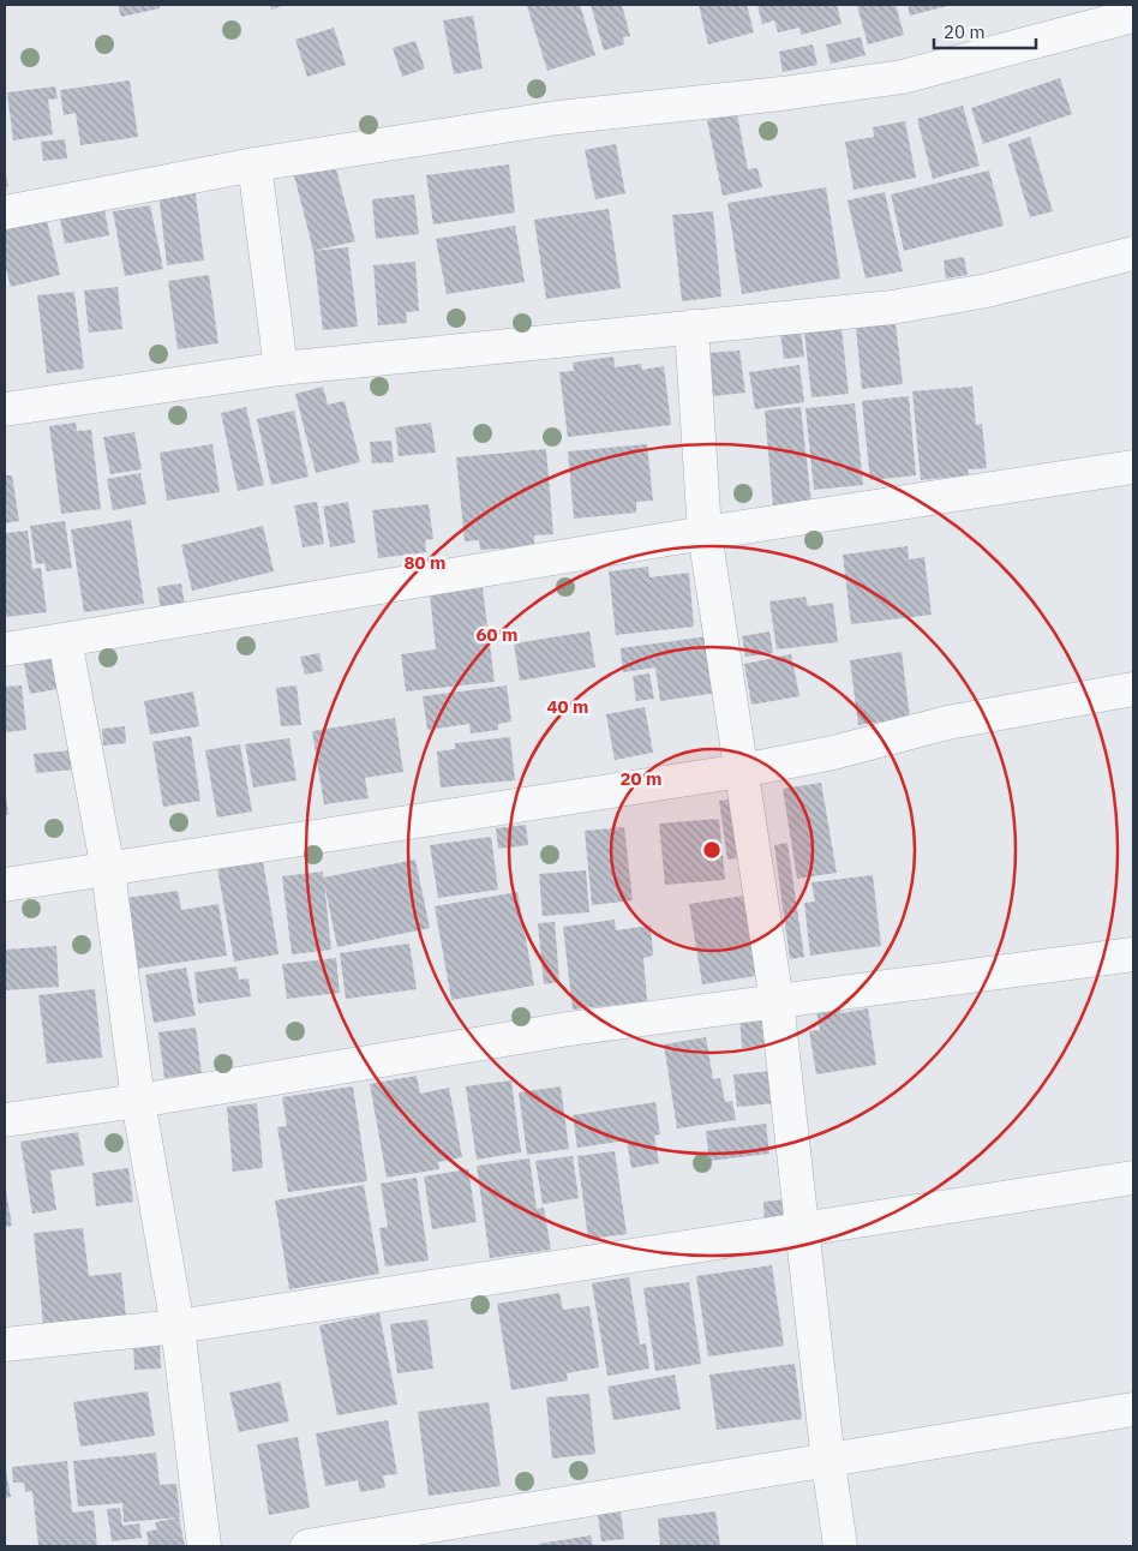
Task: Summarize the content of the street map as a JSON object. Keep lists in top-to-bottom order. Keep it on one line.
{"scale_bar":"20 m","rings":["80 m","60 m","40 m","20 m"]}
